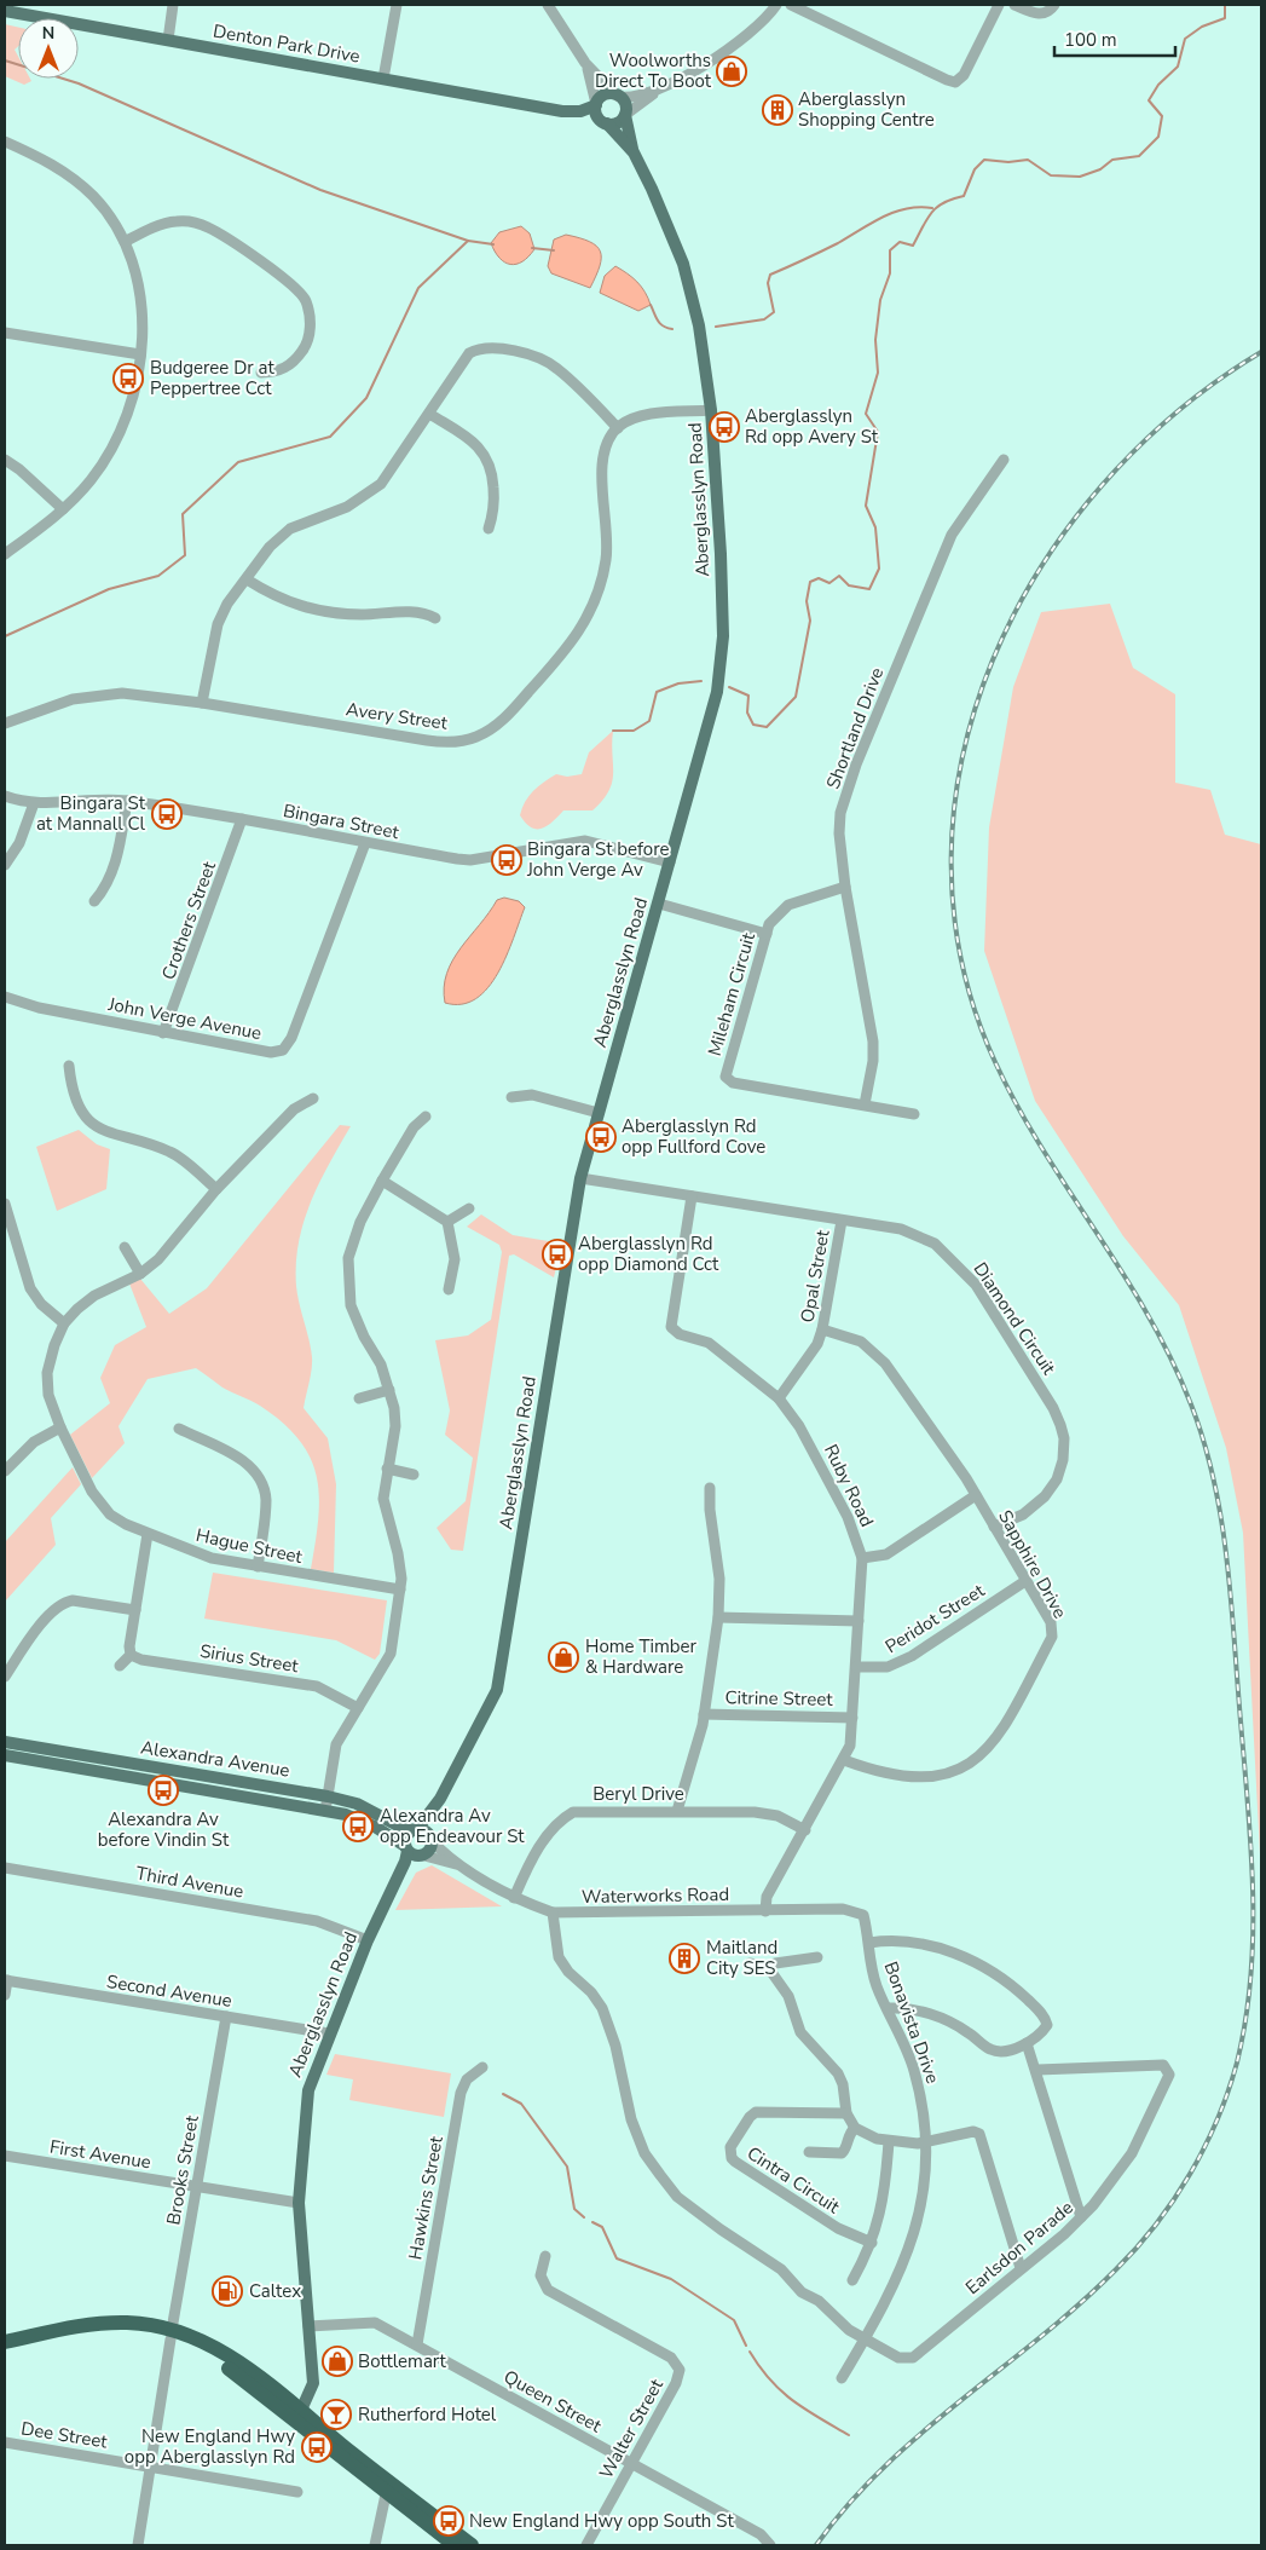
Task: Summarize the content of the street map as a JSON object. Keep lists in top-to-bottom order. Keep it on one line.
{"streets":{"main road":["Denton Park Drive","Aberglasslyn Road","Alexandra Avenue"],"street":["Avery Street","Shortland Drive","Bingara Street","Crothers Street","Mileham Circuit","John Verge Avenue","Opal Street","Diamond Circuit","Ruby Road","Hague Street","Sapphire Drive","Peridot Street","Sirius Street","Citrine Street","Beryl Drive","Third Avenue","Waterworks Road","Second Avenue","Bonavista Drive","First Avenue","Brooks Street","Cintra Circuit","Hawkins Street","Earlsdon Parade","Queen Street","Walter Street","Dee Street"]},"crossings":[["Denton Park Drive","Aberglasslyn Road"],["Aberglasslyn Road","Bingara Street"],["Aberglasslyn Road","Diamond Circuit"],["Aberglasslyn Road","Alexandra Avenue"],["Aberglasslyn Road","Third Avenue"],["Aberglasslyn Road","Waterworks Road"],["Aberglasslyn Road","Second Avenue"],["Aberglasslyn Road","First Avenue"],["Aberglasslyn Road","Queen Street"],["Shortland Drive","Mileham Circuit"],["Bingara Street","Crothers Street"],["Bingara Street","John Verge Avenue"],["Crothers Street","John Verge Avenue"],["Opal Street","Diamond Circuit"],["Opal Street","Ruby Road"],["Opal Street","Sapphire Drive"],["Diamond Circuit","Ruby Road"],["Diamond Circuit","Sapphire Drive"],["Ruby Road","Sapphire Drive"],["Ruby Road","Peridot Street"],["Ruby Road","Citrine Street"],["Ruby Road","Beryl Drive"],["Ruby Road","Waterworks Road"],["Sapphire Drive","Peridot Street"],["Alexandra Avenue","Waterworks Road"],["Beryl Drive","Waterworks Road"],["Waterworks Road","Bonavista Drive"],["Waterworks Road","Earlsdon Parade"],["Second Avenue","Brooks Street"],["Bonavista Drive","Earlsdon Parade"],["First Avenue","Brooks Street"],["Brooks Street","Dee Street"],["Hawkins Street","Queen Street"],["Queen Street","Walter Street"]],"places":{"shop":["Woolworths Direct To Boot","Home Timber & Hardware","Bottlemart"],"building":["Aberglasslyn Shopping Centre","Maitland City SES"],"bus stop":["Budgeree Dr at Peppertree Cct","Aberglasslyn Rd opp Avery St","Bingara St at Mannall Cl","Bingara St before John Verge Av","Aberglasslyn Rd opp Fullford Cove","Aberglasslyn Rd opp Diamond Cct","Alexandra Av before Vindin St","Alexandra Av opp Endeavour St","New England Hwy opp Aberglasslyn Rd","New England Hwy opp South St"],"fuel station":["Caltex"],"bar":["Rutherford Hotel"]},"scale_bar":"100 m","north":"top"}
